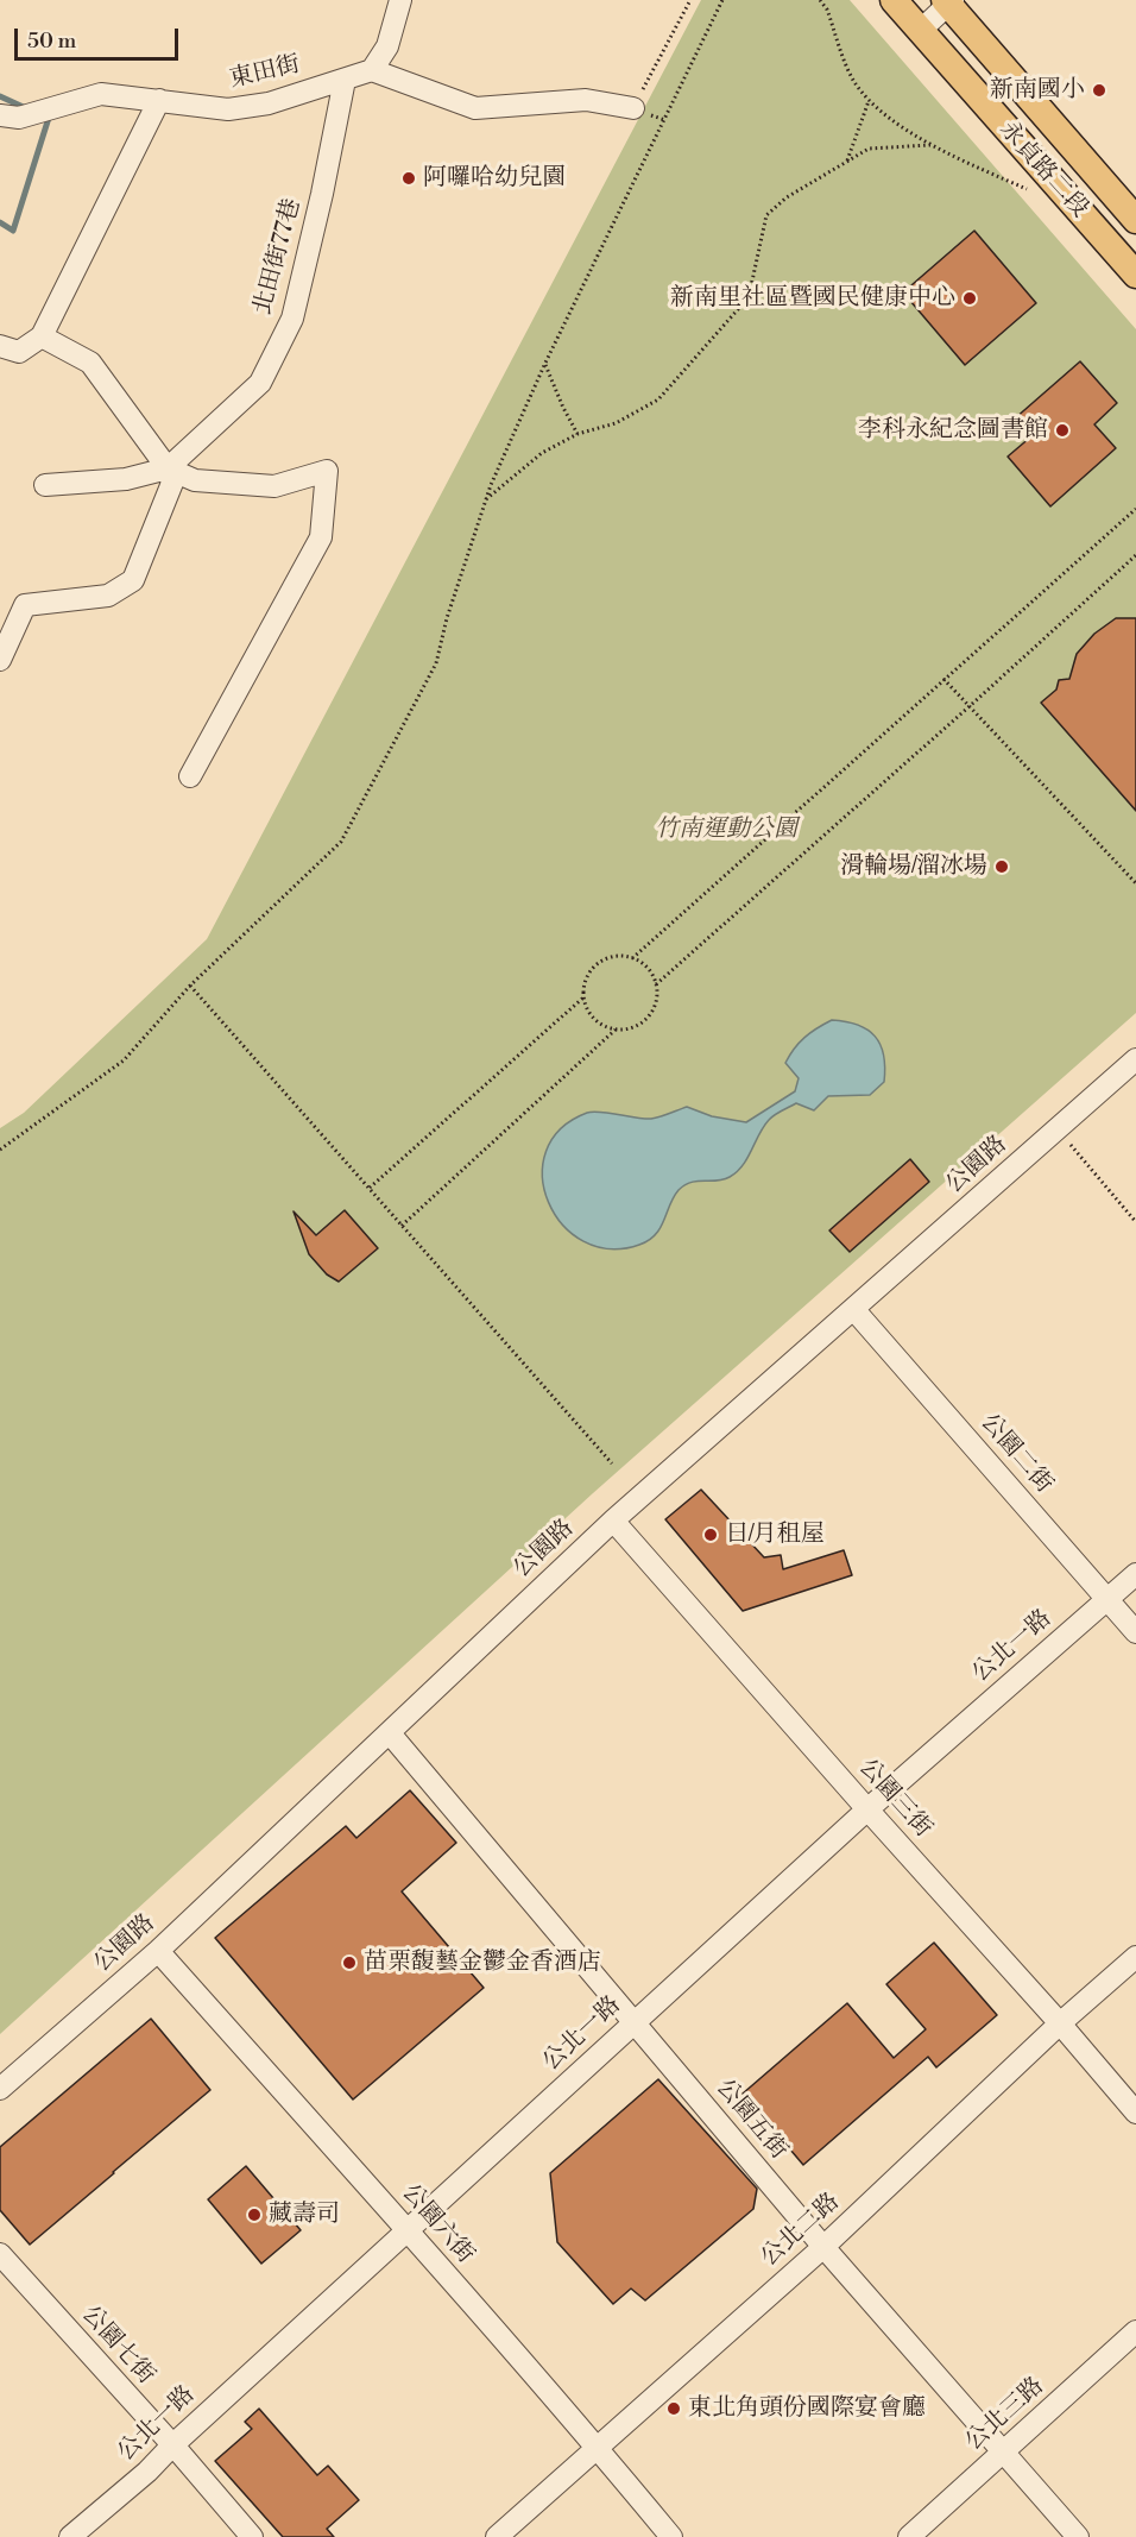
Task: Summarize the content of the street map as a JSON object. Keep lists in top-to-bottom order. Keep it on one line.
{"streets":{"main road":["永貞路二段"],"street":["東田街","北田街77巷","公園路","公園二街","公北一路","公園三街","公園五街","公園六街","公北二路","公園七街","公北三路"]},"crossings":[["東田街","北田街77巷"],["公園路","公園二街"],["公園路","公園三街"],["公園路","公園五街"],["公園路","公園六街"],["公園二街","公北一路"],["公北一路","公園三街"],["公北一路","公園五街"],["公北一路","公園六街"],["公北一路","公園七街"],["公園三街","公北二路"],["公園五街","公北二路"],["公園五街","公北三路"],["公園六街","公北二路"]],"parks":["竹南運動公園"],"places":["新南國小","阿囉哈幼兒園","新南里社區暨國民健康中心","李科永紀念圖書館","滑輪場/溜冰場","日/月租屋","苗栗馥藝金鬱金香酒店","藏壽司","東北角頭份國際宴會廳"],"scale_bar":"50 m"}
